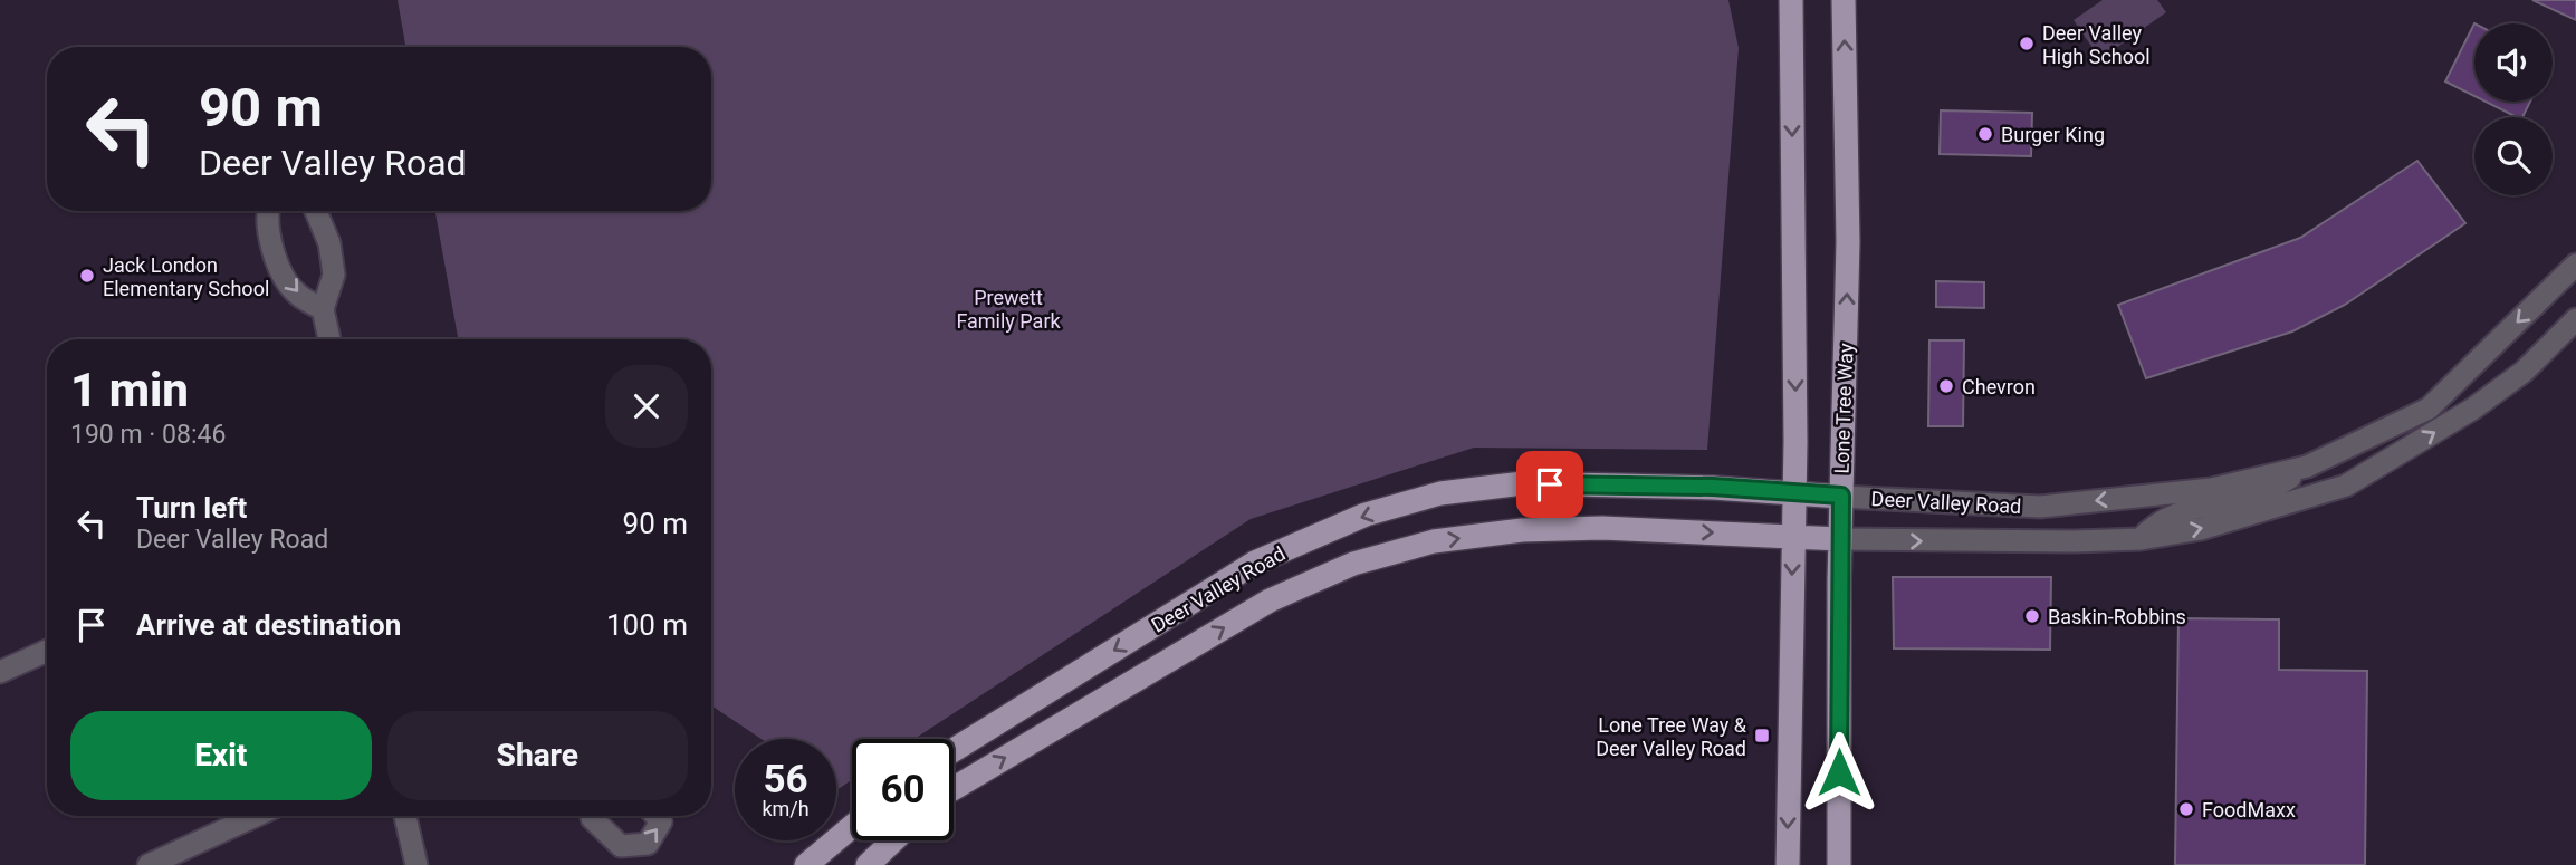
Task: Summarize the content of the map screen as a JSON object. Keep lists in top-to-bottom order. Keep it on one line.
{"streets":{"main road":["Lone Tree Way","Deer Valley Road"]},"crossings":[["Lone Tree Way","Deer Valley Road"]],"parks":["Prewett Family Park"],"places":{"other":["Deer Valley High School","Burger King","Jack London Elementary School","Chevron","Baskin-Robbins","FoodMaxx"],"transit":["Lone Tree Way & Deer Valley Road"]},"page":{"turn":["90 m","Deer Valley Road"],"heading":["1 min","190 m · 08:46"],"list":[{"name":"Turn left","note":"Deer Valley Road","value":"90 m"},{"name":"Arrive at destination","value":"100 m"}],"buttons":["Exit","Share"],"speed":"56 km/h","limit":"60"}}
